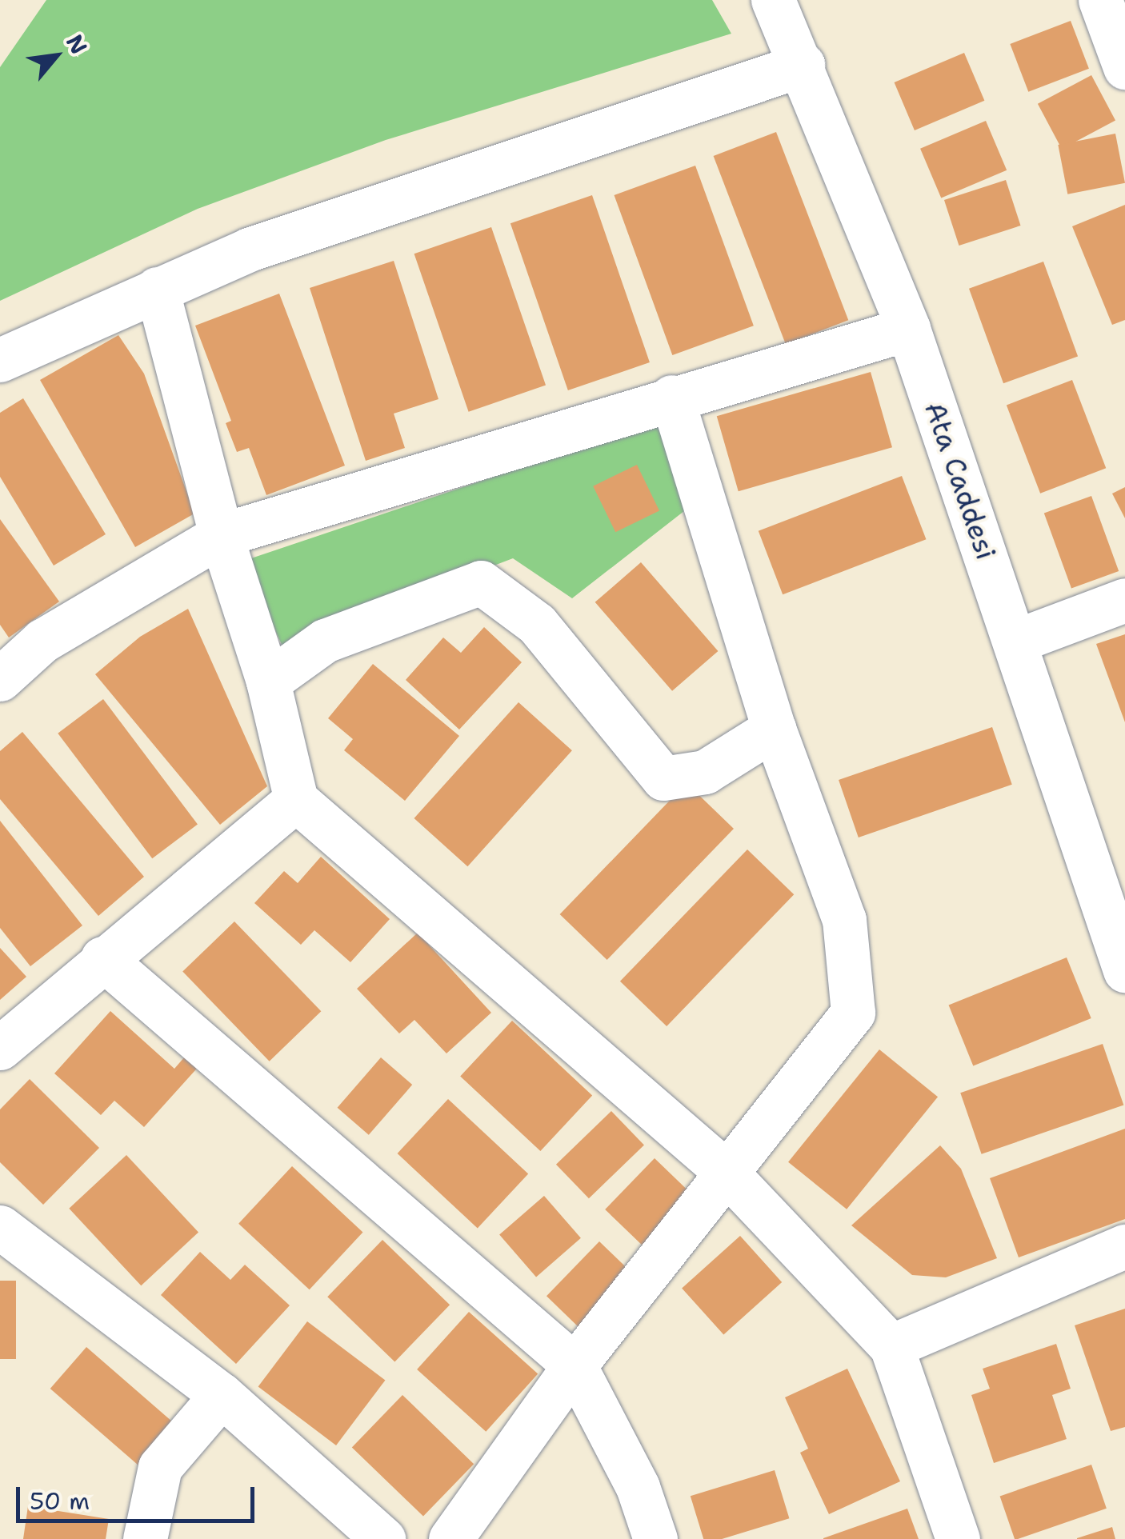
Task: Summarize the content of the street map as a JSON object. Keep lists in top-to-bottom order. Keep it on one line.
{"streets":{"street":["Ata Caddesi"]},"scale_bar":"50 m","north":"top right"}
